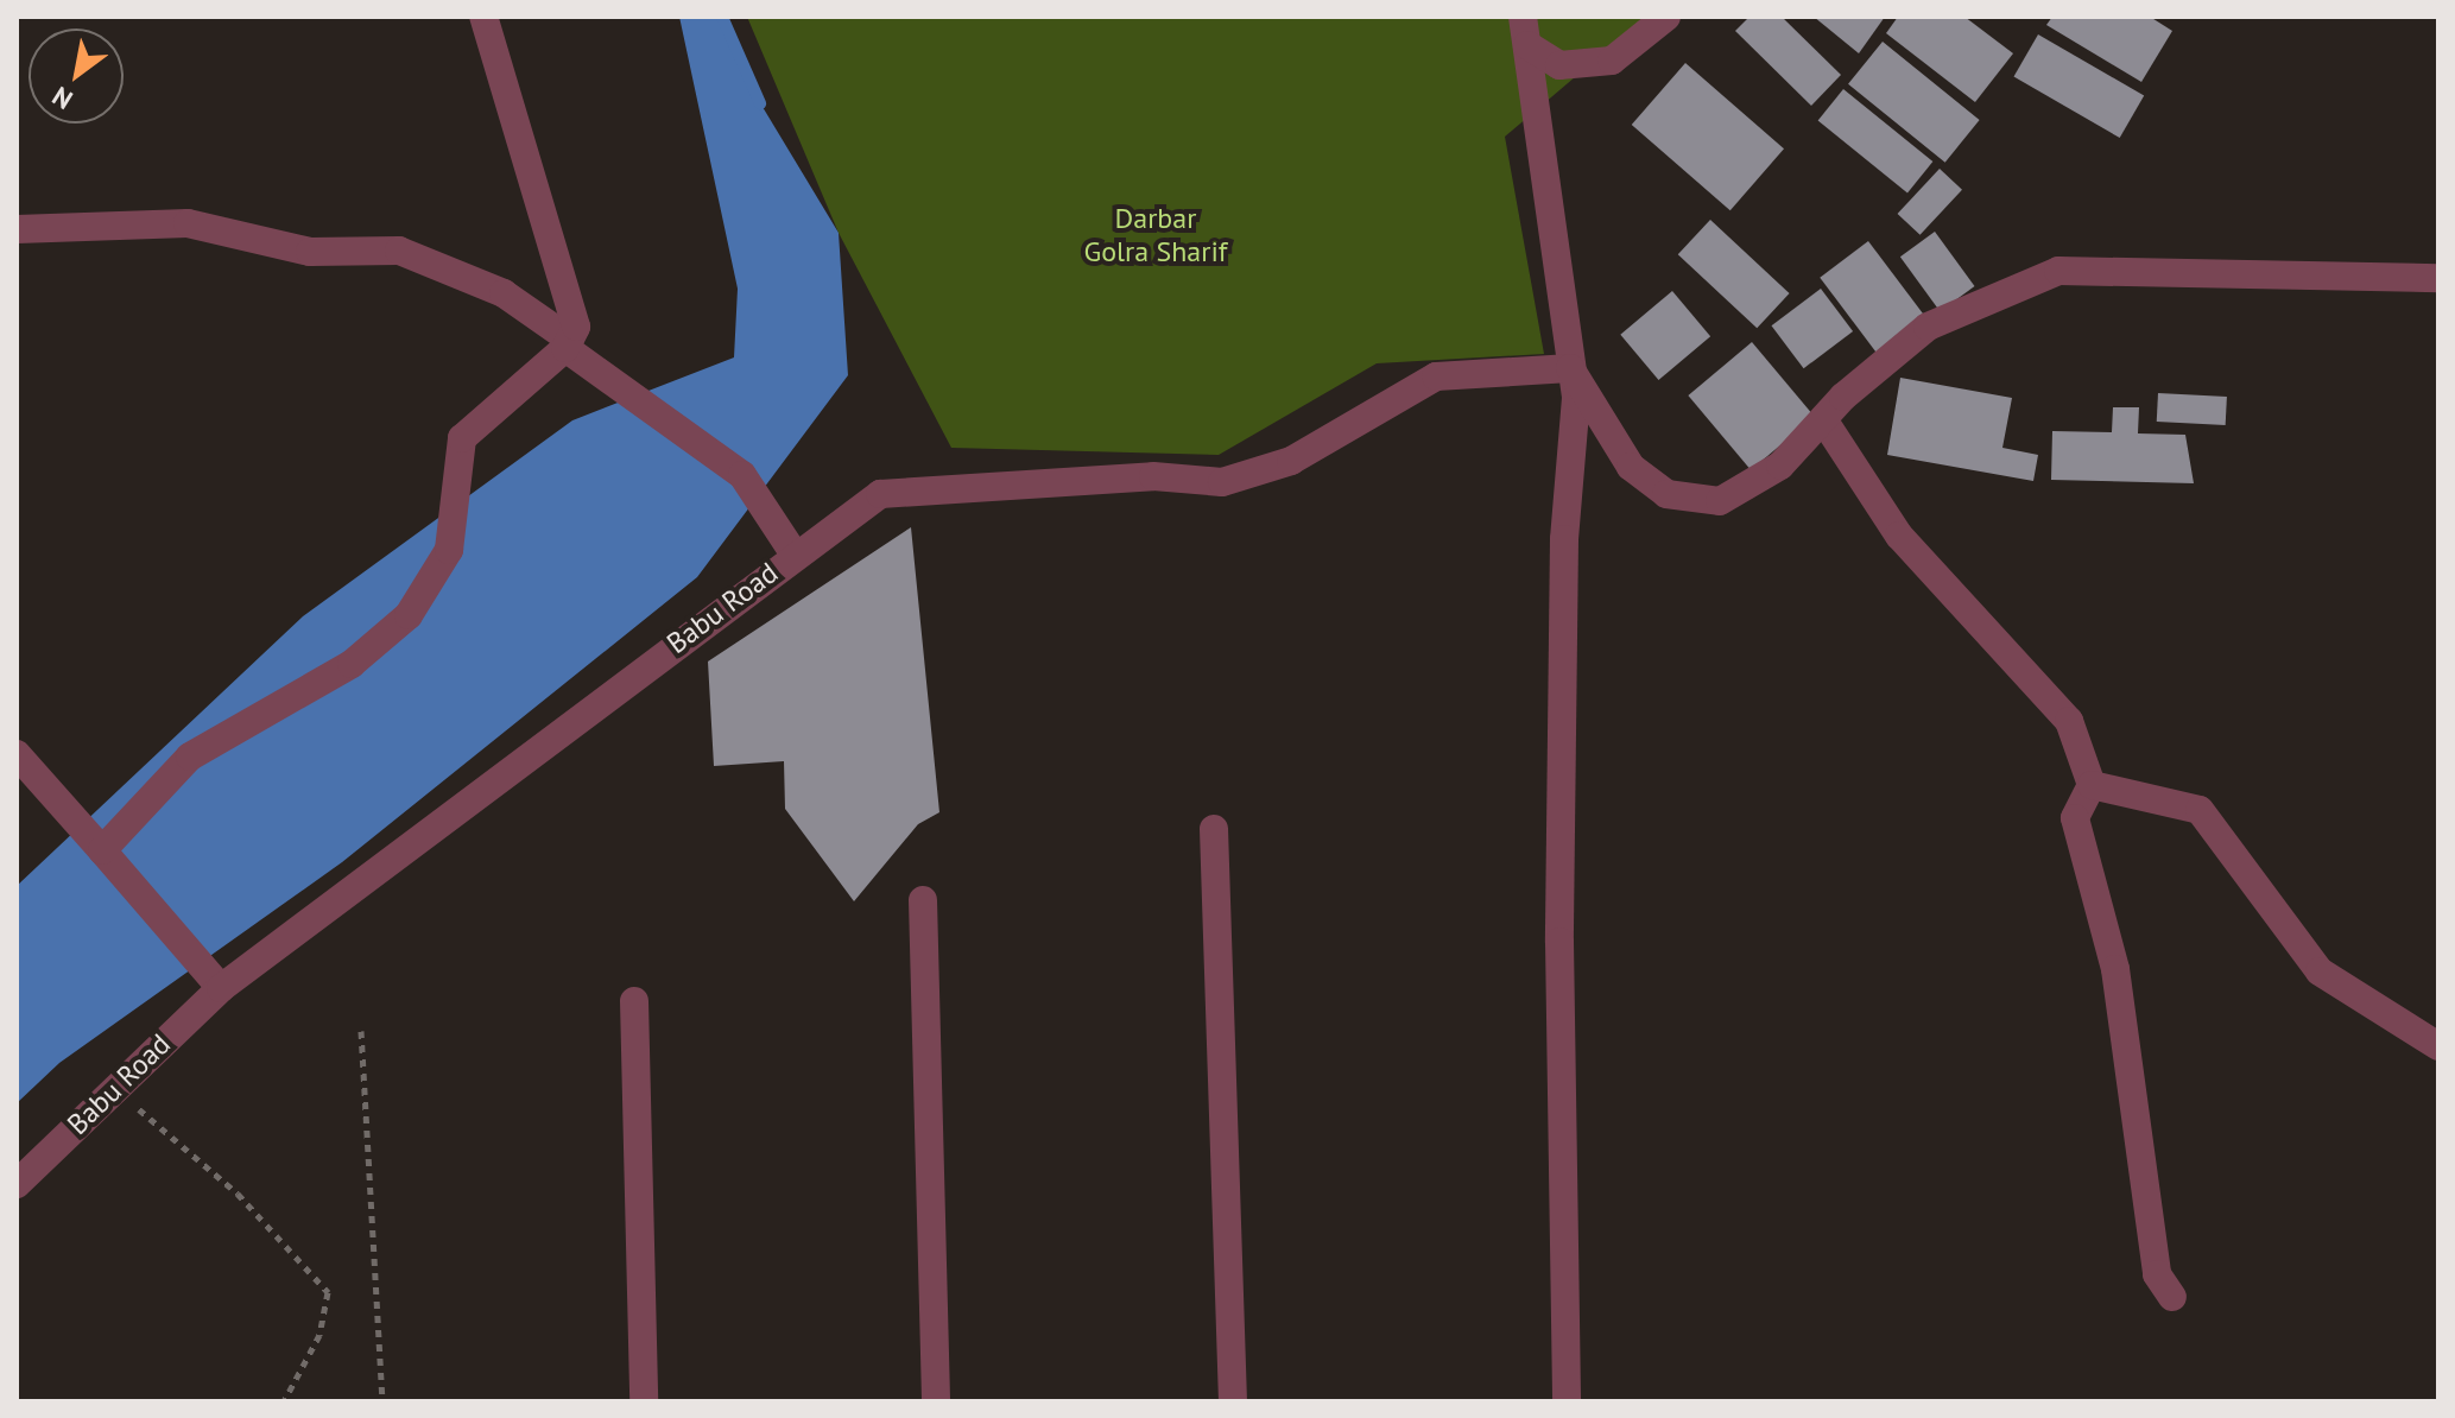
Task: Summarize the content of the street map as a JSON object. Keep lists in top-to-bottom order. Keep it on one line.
{"streets":{"street":["Babu Road"]},"parks":["Darbar Golra Sharif"],"north":"bottom left"}
